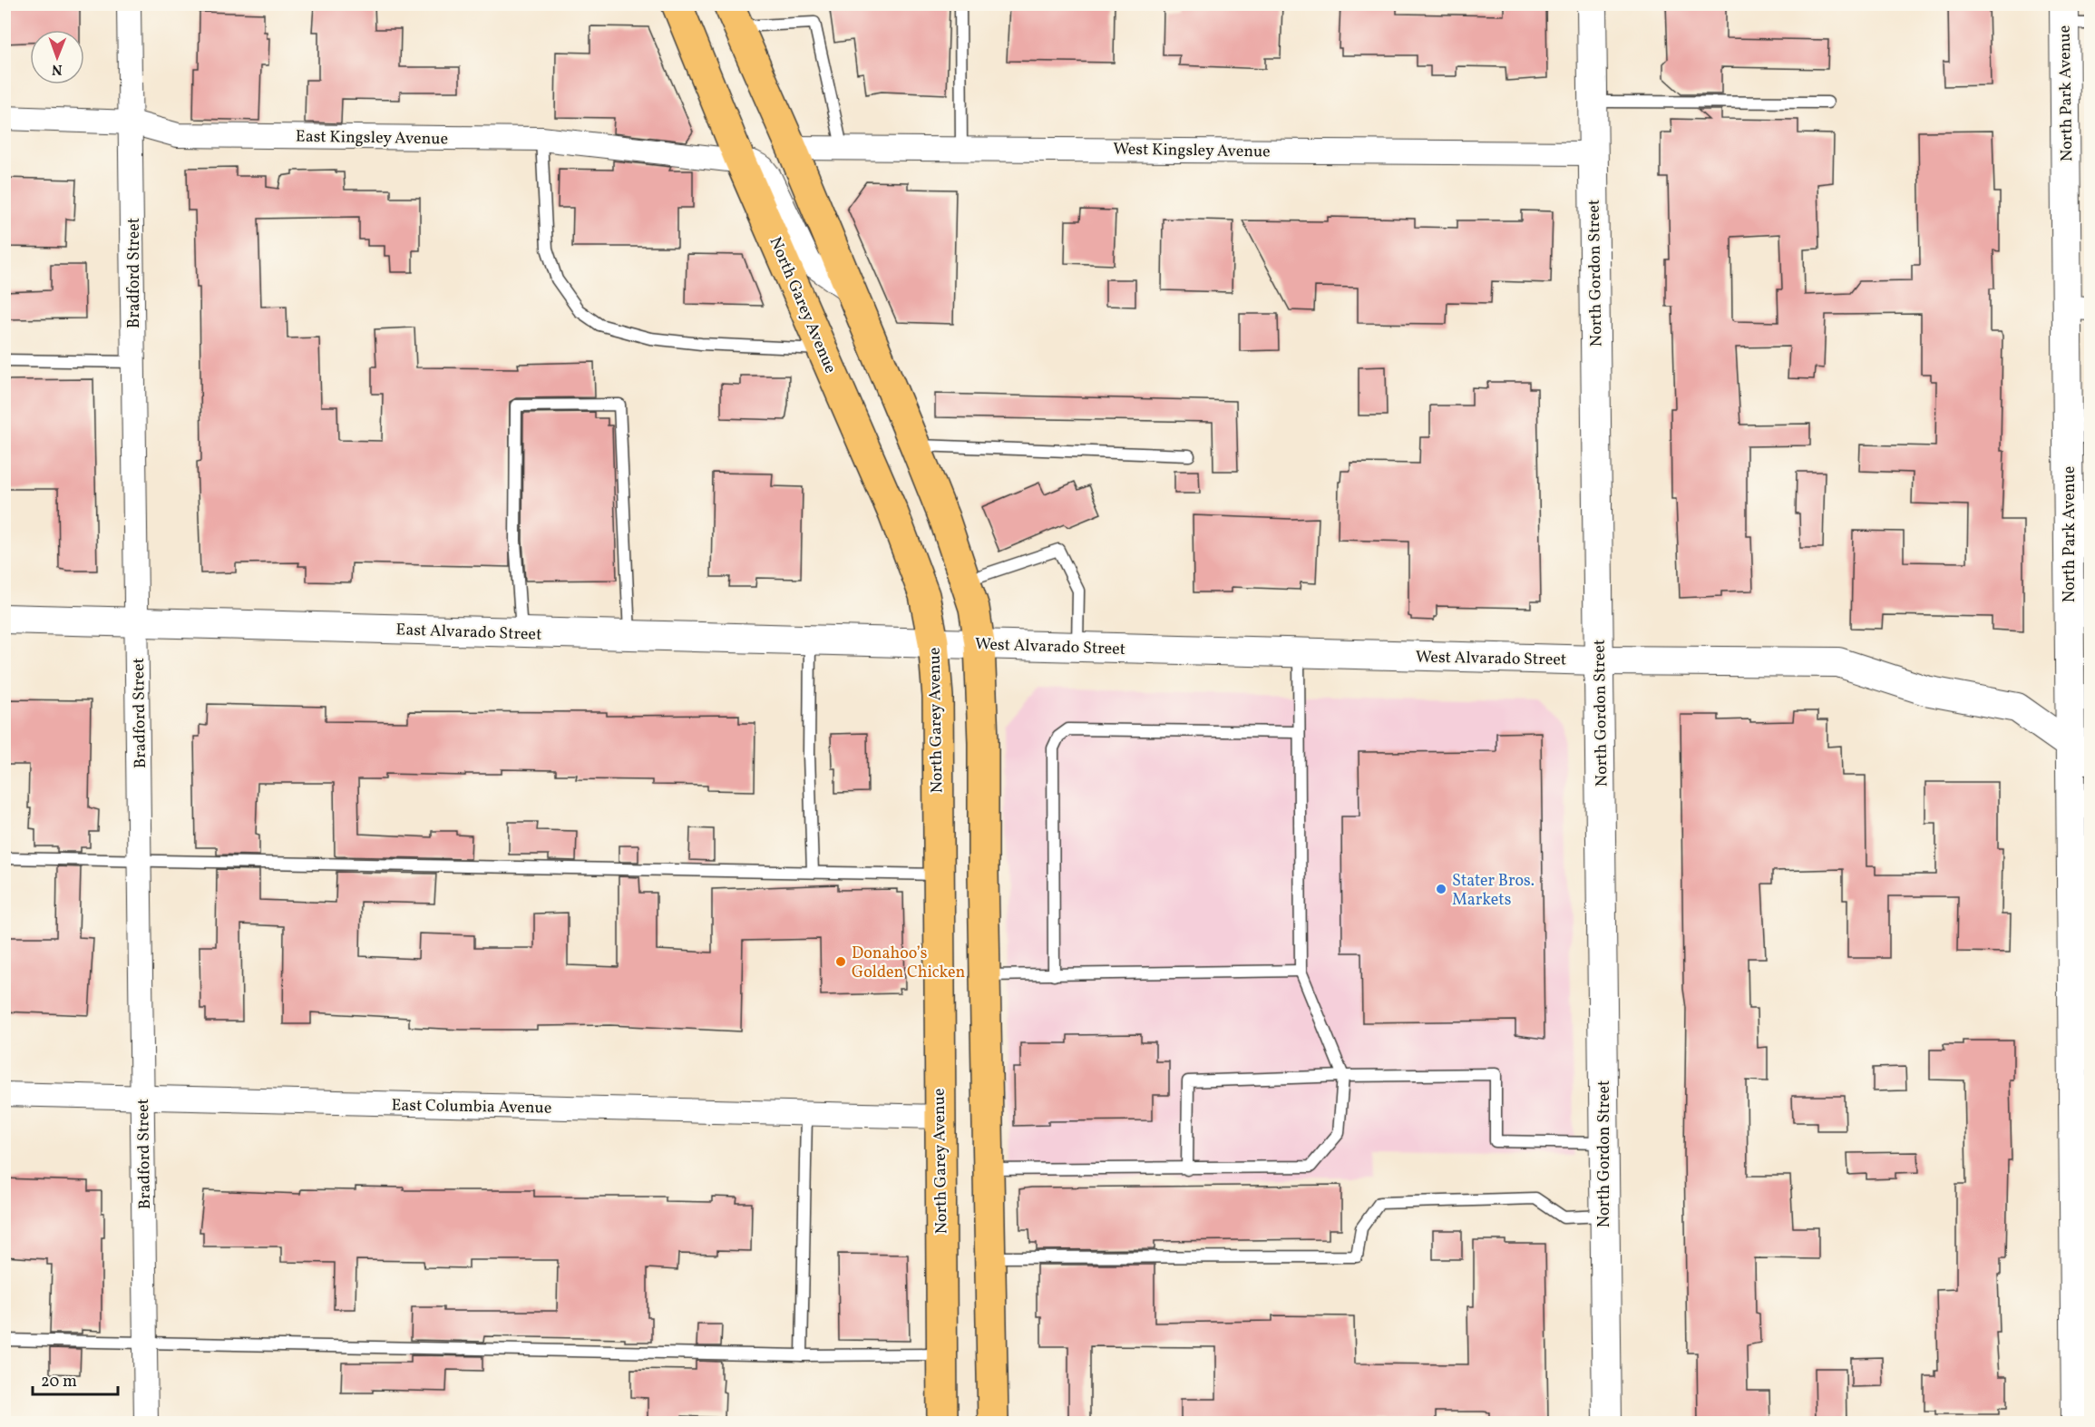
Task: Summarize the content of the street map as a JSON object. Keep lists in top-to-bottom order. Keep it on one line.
{"streets":{"main road":["North Garey Avenue"],"street":["North Park Avenue","East Kingsley Avenue","West Kingsley Avenue","Bradford Street","North Gordon Street","East Alvarado Street","West Alvarado Street","East Columbia Avenue"]},"crossings":[["North Park Avenue","West Alvarado Street"],["East Kingsley Avenue","Bradford Street"],["East Kingsley Avenue","North Garey Avenue"],["West Kingsley Avenue","North Gordon Street"],["Bradford Street","East Alvarado Street"],["Bradford Street","East Columbia Avenue"],["North Gordon Street","West Alvarado Street"],["North Garey Avenue","East Alvarado Street"],["North Garey Avenue","West Alvarado Street"],["North Garey Avenue","East Columbia Avenue"],["East Alvarado Street","West Alvarado Street"]],"places":["Stater Bros. Markets","Donahoo’s Golden Chicken"],"scale_bar":"20 m","north":"bottom"}
